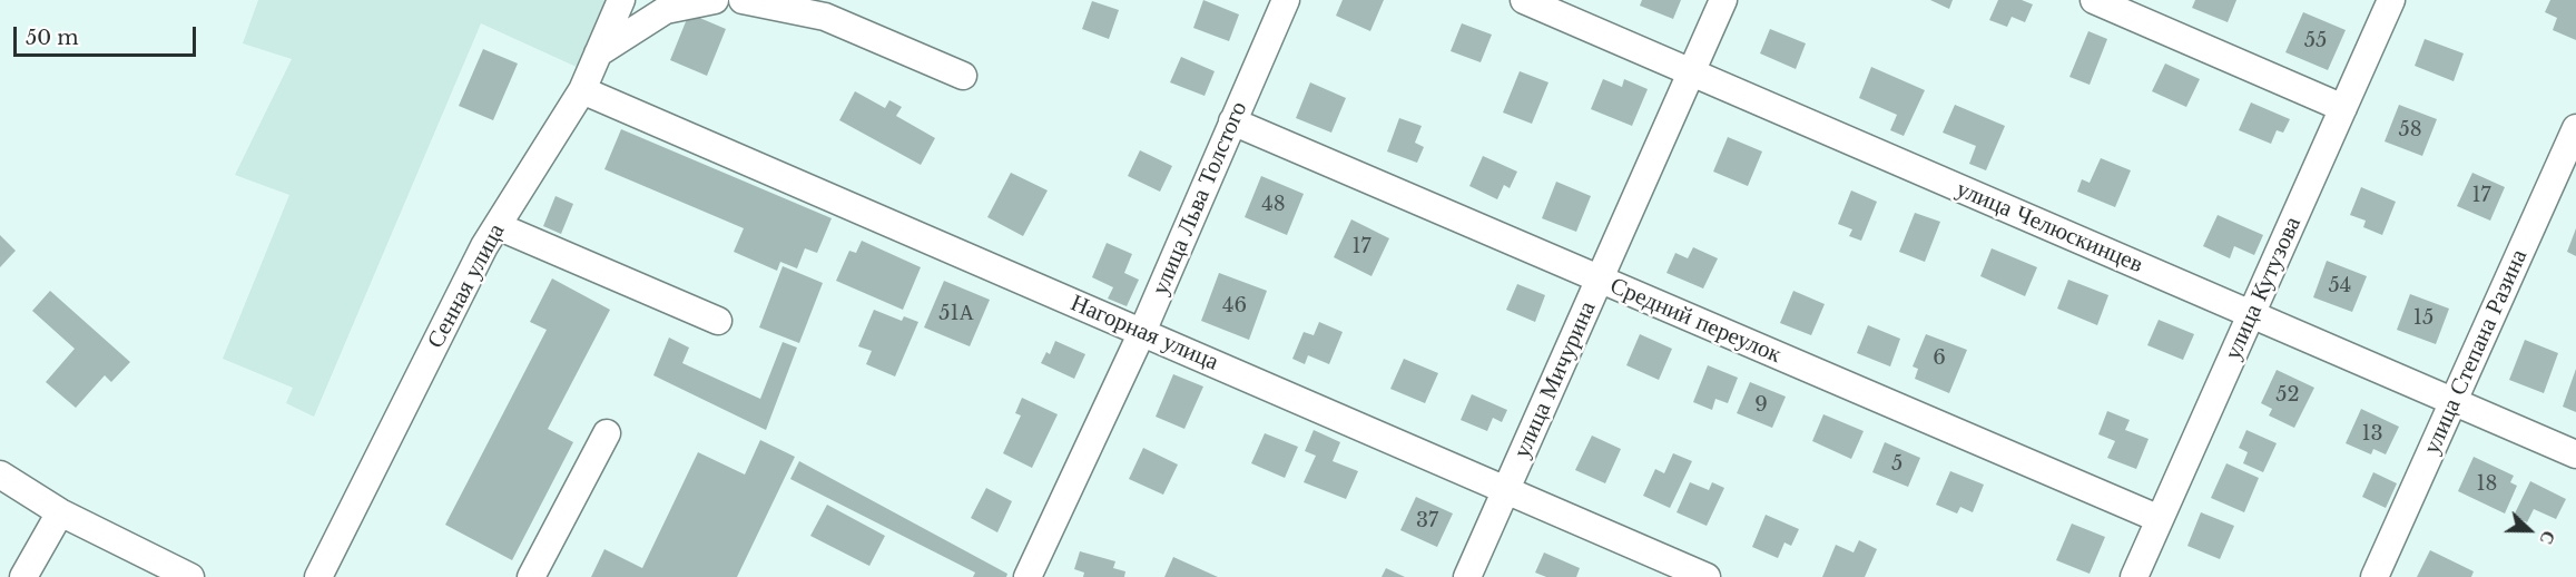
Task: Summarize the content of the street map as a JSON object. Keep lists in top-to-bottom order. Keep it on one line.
{"streets":{"street":["улица Льва Толстого","улица Челюскинцев","Сенная улица","улица Кутузова","Средний переулок","Нагорная улица","улица Степана Разина","улица Мичурина"]},"crossings":[["улица Льва Толстого","Средний переулок"],["улица Льва Толстого","Нагорная улица"],["улица Челюскинцев","улица Кутузова"],["улица Челюскинцев","улица Степана Разина"],["улица Челюскинцев","улица Мичурина"],["Сенная улица","Нагорная улица"],["улица Кутузова","Средний переулок"],["Средний переулок","улица Мичурина"],["Нагорная улица","улица Мичурина"]],"house_numbers":["55","58","17","48","17","54","46","51А","15","6","52","9","13","5","18","37"],"scale_bar":"50 m","north":"right"}
